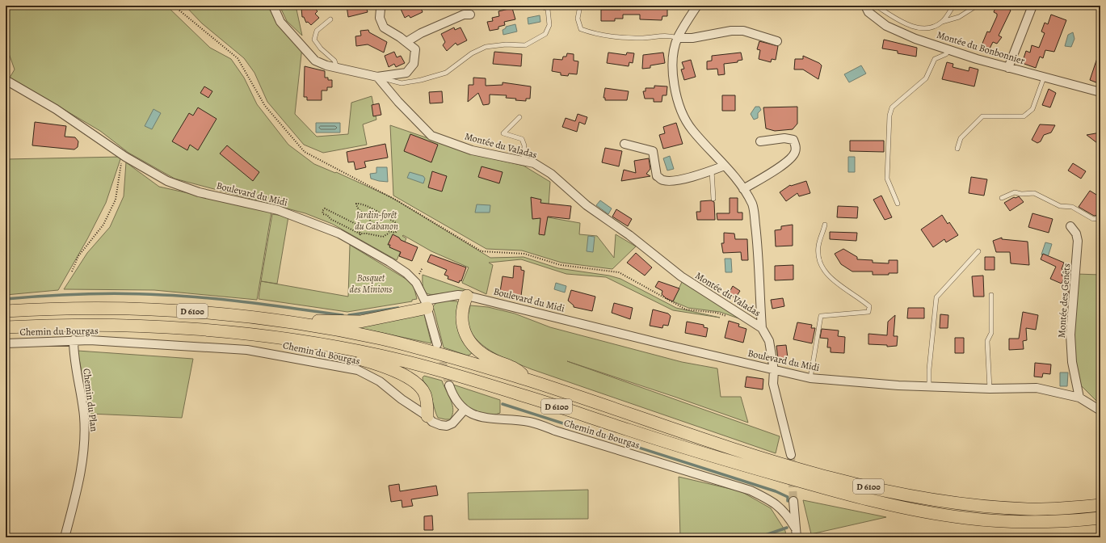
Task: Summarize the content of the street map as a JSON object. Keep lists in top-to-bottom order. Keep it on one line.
{"streets":{"main road":["D 6100"],"street":["Montée du Bonbonnier","Montée du Valadas","Boulevard du Midi","Montée des Genêts","Chemin du Bourgas","Chemin du Plan"]},"crossings":[["Montée du Valadas","Boulevard du Midi"],["Boulevard du Midi","Montée des Genêts"],["Chemin du Bourgas","Chemin du Plan"]],"parks":["Jardin-forêt du Cabanon","Bosquet des Minions"]}
